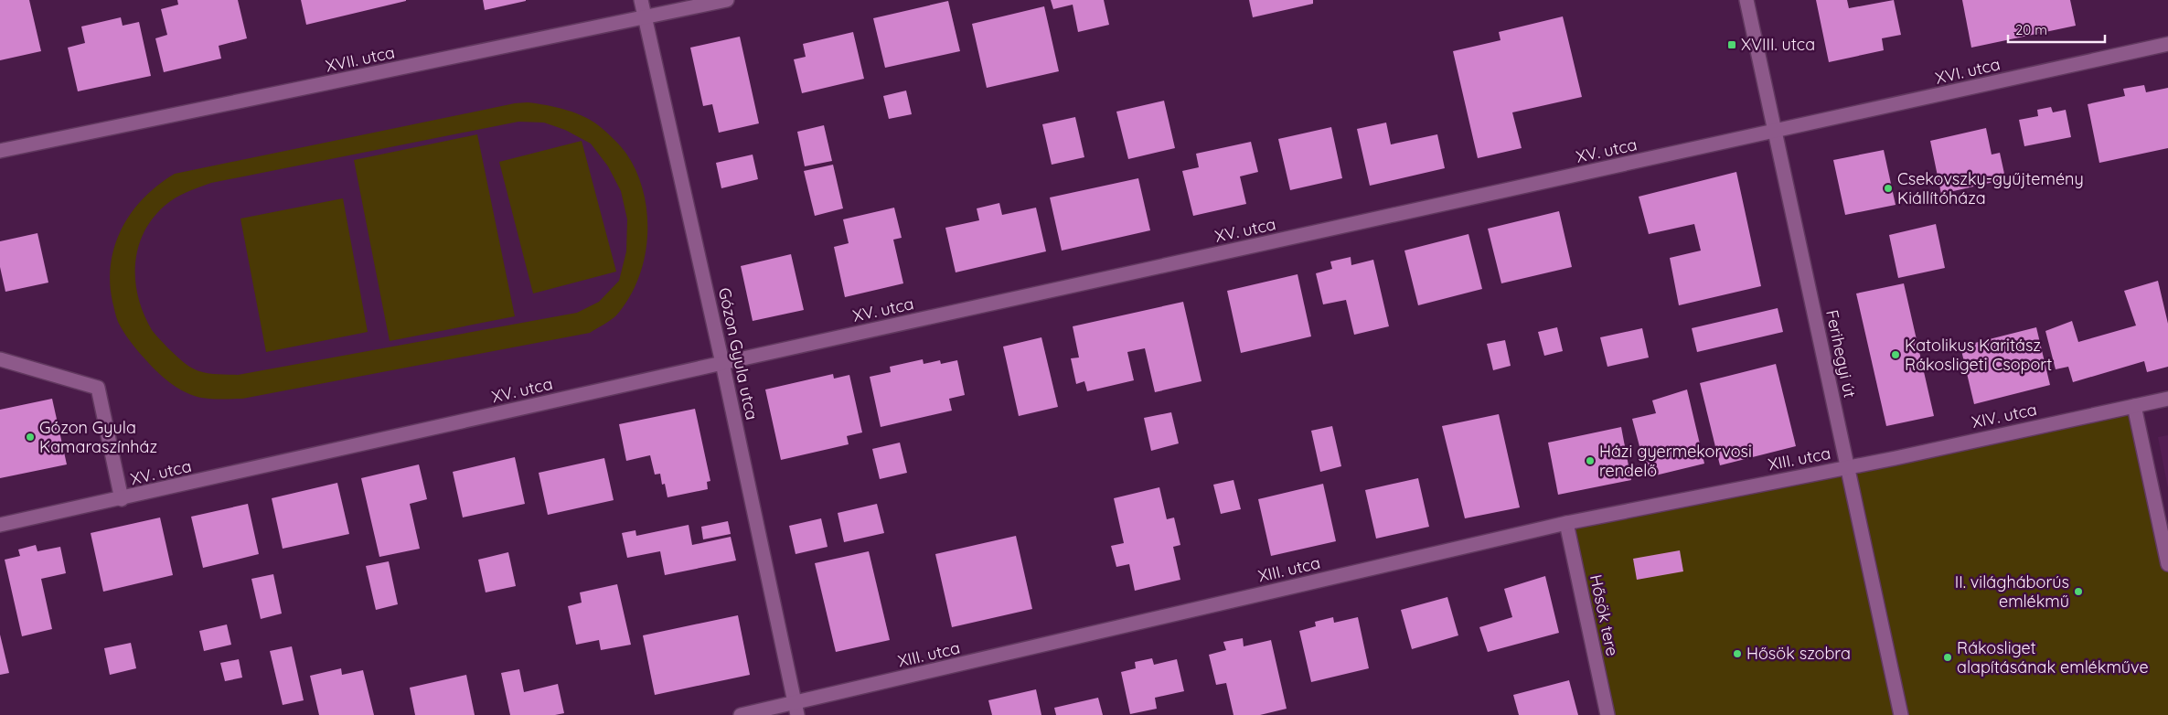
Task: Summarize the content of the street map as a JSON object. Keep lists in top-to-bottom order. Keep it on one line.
{"streets":{"street":["XVII. utca","XVI. utca","XV. utca","Gózon Gyula utca","Ferihegyi út","XIV. utca","XIII. utca","Hősök tere"]},"crossings":[["XVII. utca","Gózon Gyula utca"],["XVI. utca","XV. utca"],["XVI. utca","Ferihegyi út"],["XV. utca","Gózon Gyula utca"],["XV. utca","Ferihegyi út"],["Gózon Gyula utca","XIII. utca"],["Ferihegyi út","XIV. utca"],["Ferihegyi út","XIII. utca"],["XIV. utca","XIII. utca"],["XIII. utca","Hősök tere"]],"places":{"transit":["XVIII. utca"],"other":["Csekovszky-gyűjtemény Kiállítóháza","Katolikus Karitász Rákosligeti Csoport","Gózon Gyula Kamaraszínház","Házi gyermekorvosi rendelő","II. világháborús emlékmű","Hősök szobra","Rákosliget alapításának emlékműve"]},"scale_bar":"20 m"}
